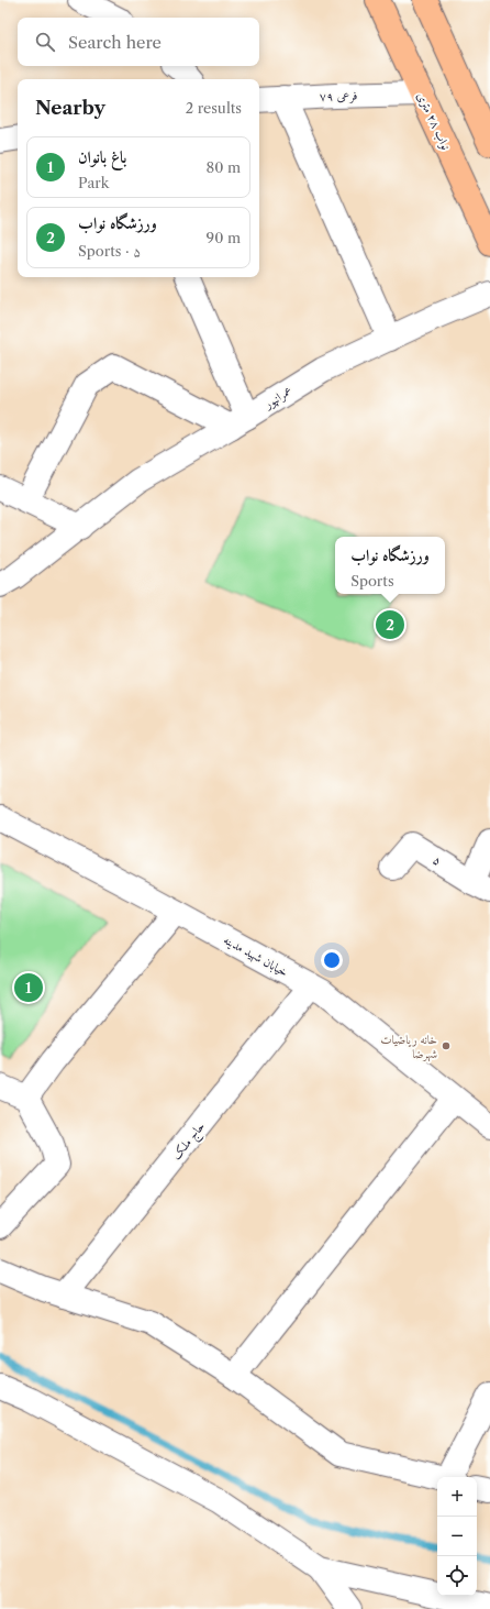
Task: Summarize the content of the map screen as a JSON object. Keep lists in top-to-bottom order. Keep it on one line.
{"streets":{"main road":["نواب ۲۸ متری"],"street":["فرعی ۷۹","عمرانپور","۵","خیابان شهید مدینه","حاج ملک"]},"crossings":[["فرعی ۷۹","نواب ۲۸ متری"],["خیابان شهید مدینه","حاج ملک"]],"places":["خانه ریاضیات شهرضا"],"page":{"search":"Search here","heading":["Nearby","2 results"],"list":[{"mark":"1","name":"باغ بانوان","note":"Park","value":"80 m"},{"mark":"2","name":"ورزشگاه نواب","note":"Sports · ۵","value":"90 m"}],"popup":["ورزشگاه نواب","Sports"],"pins":["2","1"],"map_buttons":["+","−"]}}
